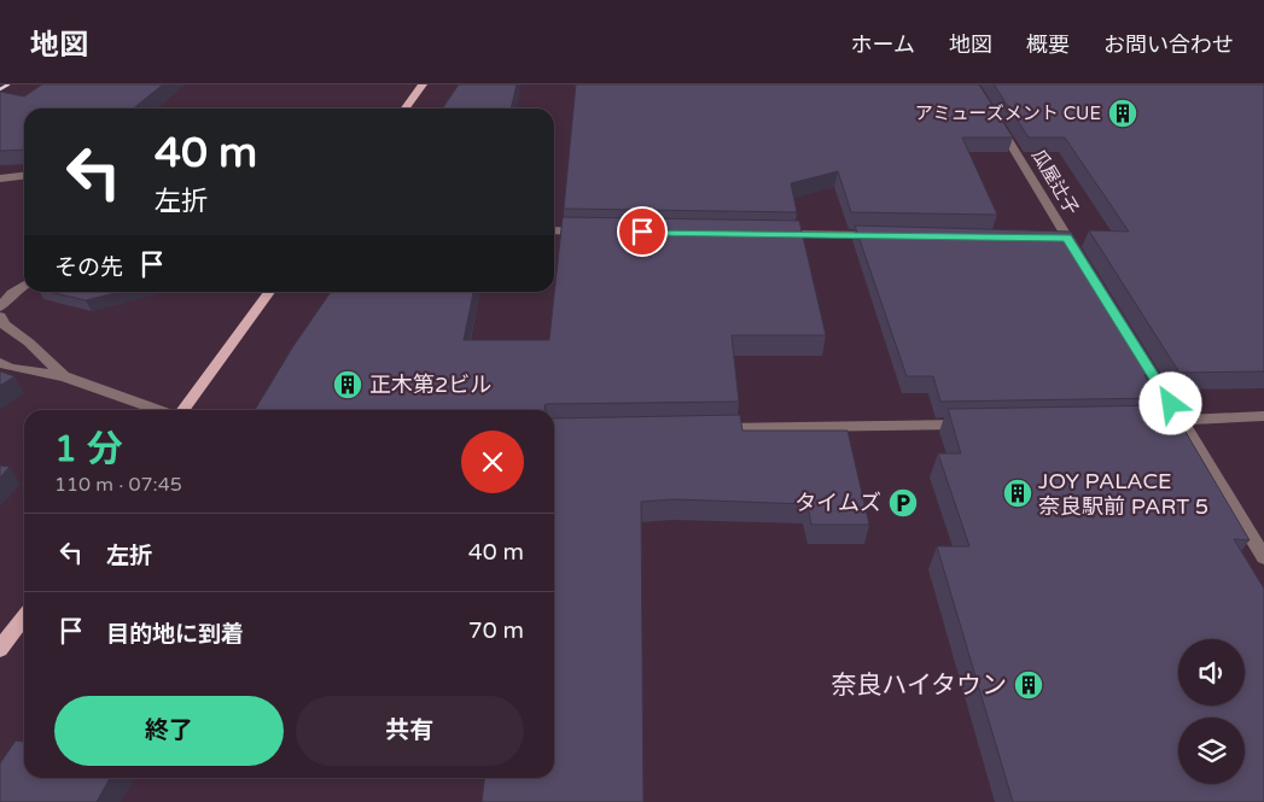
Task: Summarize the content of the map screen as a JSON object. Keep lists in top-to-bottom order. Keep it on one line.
{"streets":{"street":["瓜屋辻子"]},"places":{"building":["アミューズメント CUE","正木第2ビル","JOY PALACE 奈良駅前 PART 5","奈良ハイタウン"],"parking":["タイムズ"]},"page":{"header":"地図","nav":["ホーム","地図","概要","お問い合わせ"],"turn":["40 m","左折"],"then":"その先","heading":["1 分","110 m · 07:45"],"list":[{"name":"左折","value":"40 m"},{"name":"目的地に到着","value":"70 m"}],"buttons":["終了","共有"]}}
